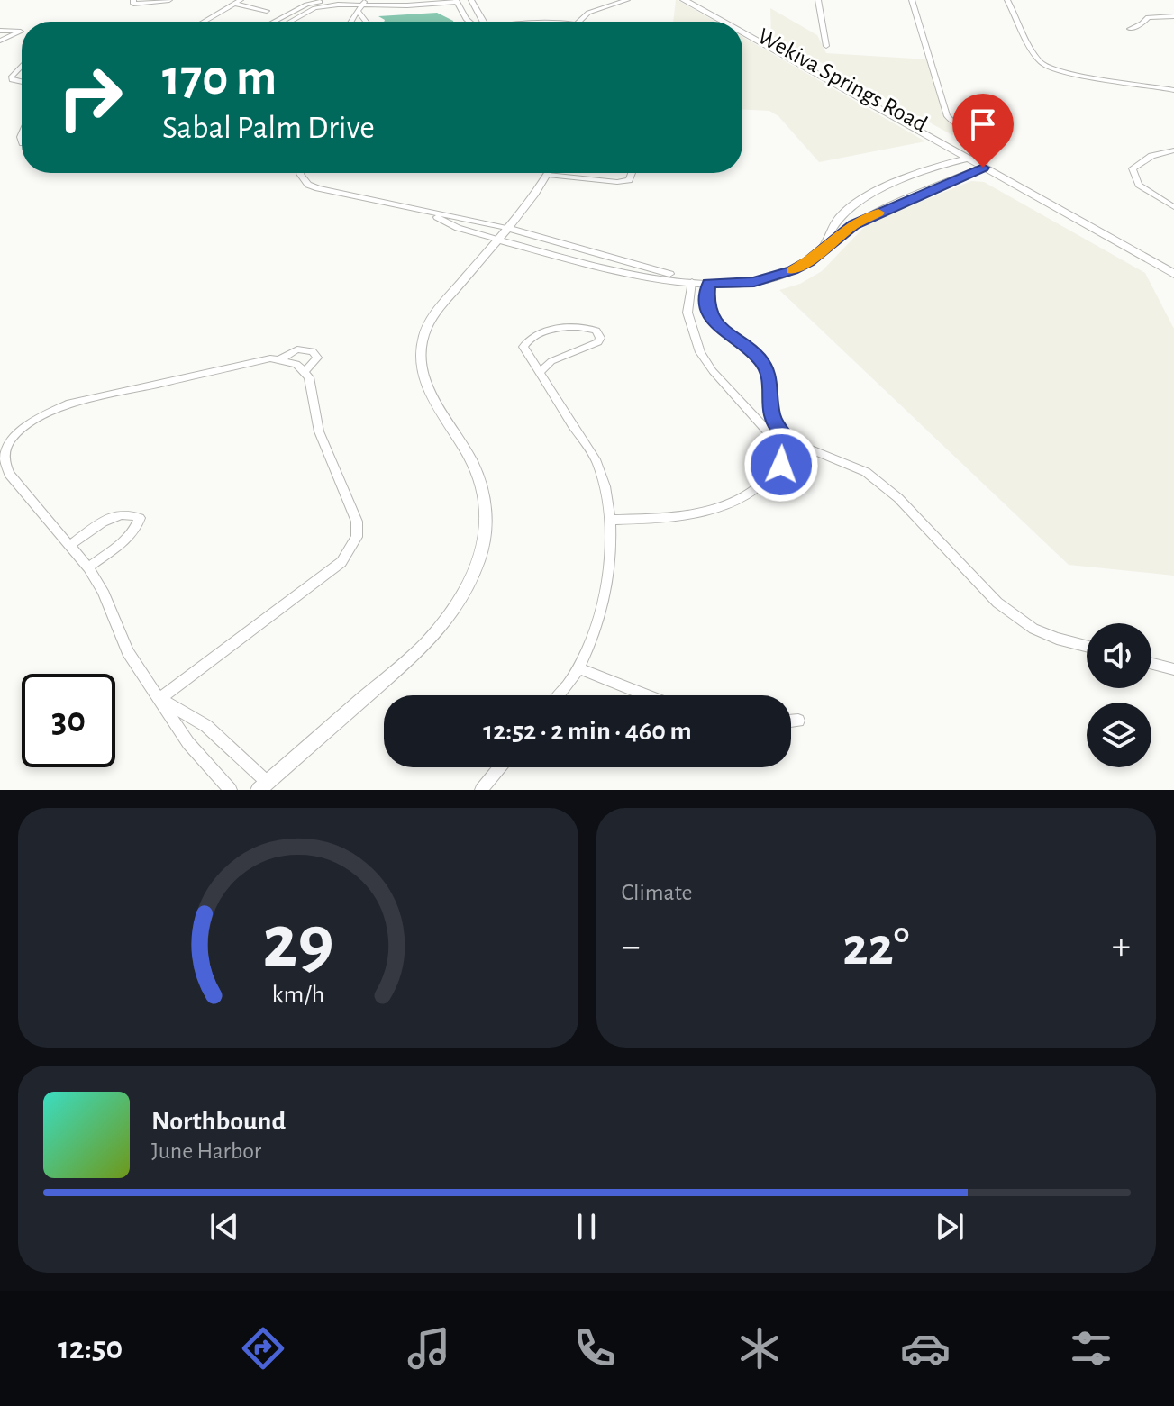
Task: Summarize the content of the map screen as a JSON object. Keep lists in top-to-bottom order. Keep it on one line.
{"streets":{"main road":["Wekiva Springs Road"]},"page":{"turn":["170 m","Sabal Palm Drive"],"limit":"30","trip":"12:52 · 2 min · 460 m","tile":"Climate","heat":["−","22°","+"],"song":["Northbound","June Harbor"],"tabs":"12:50","gauge":["29","km/h"]}}
